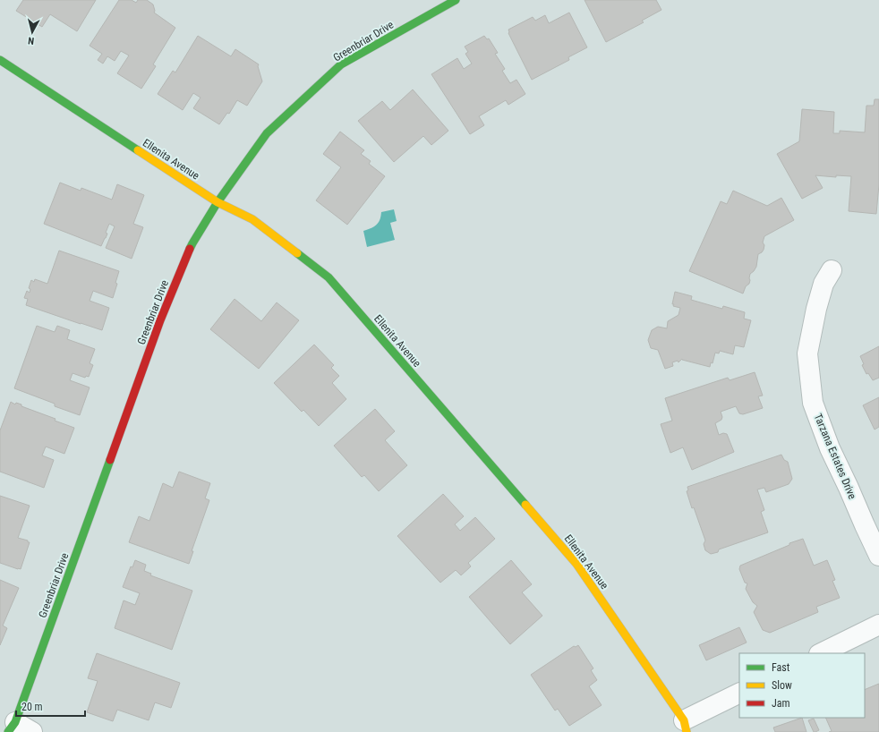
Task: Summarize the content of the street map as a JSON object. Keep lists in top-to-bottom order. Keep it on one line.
{"streets":{"street":["Greenbriar Drive","Ellenita Avenue","Tarzana Estates Drive"]},"crossings":[["Greenbriar Drive","Ellenita Avenue"]],"legend":["Fast","Slow","Jam"],"scale_bar":"20 m","north":"bottom"}
